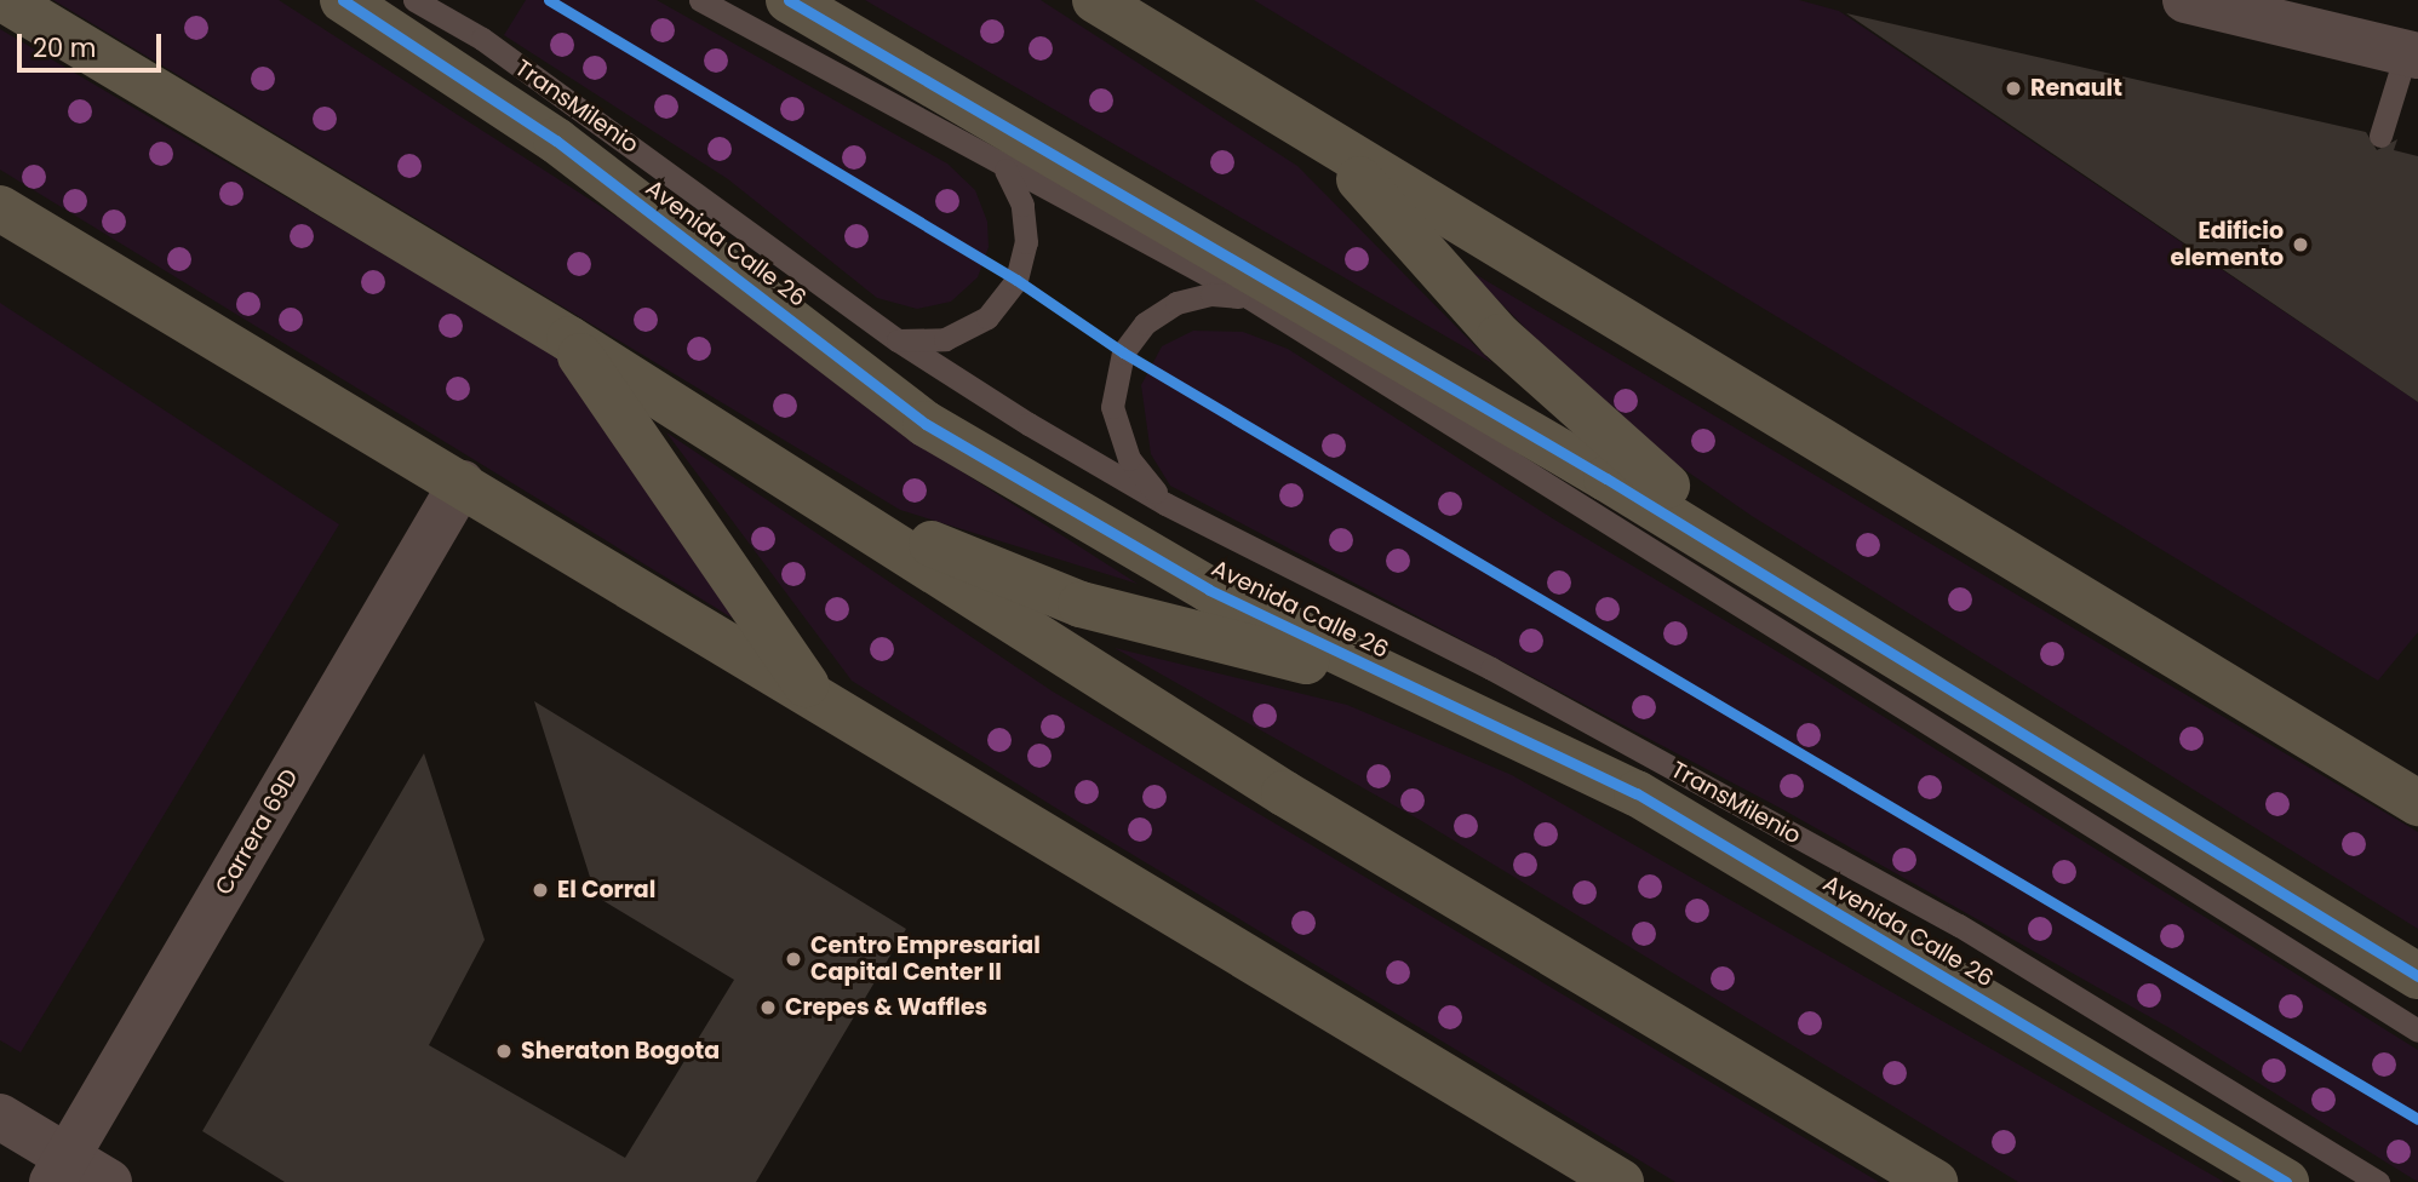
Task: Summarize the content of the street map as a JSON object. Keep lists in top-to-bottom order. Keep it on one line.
{"streets":{"main road":["Avenida Calle 26"],"street":["Carrera 69D"],"lane":["TransMilenio"]},"places":["Renault","Edificio elemento","El Corral","Centro Empresarial Capital Center II","Crepes & Waffles","Sheraton Bogota"],"scale_bar":"20 m"}
